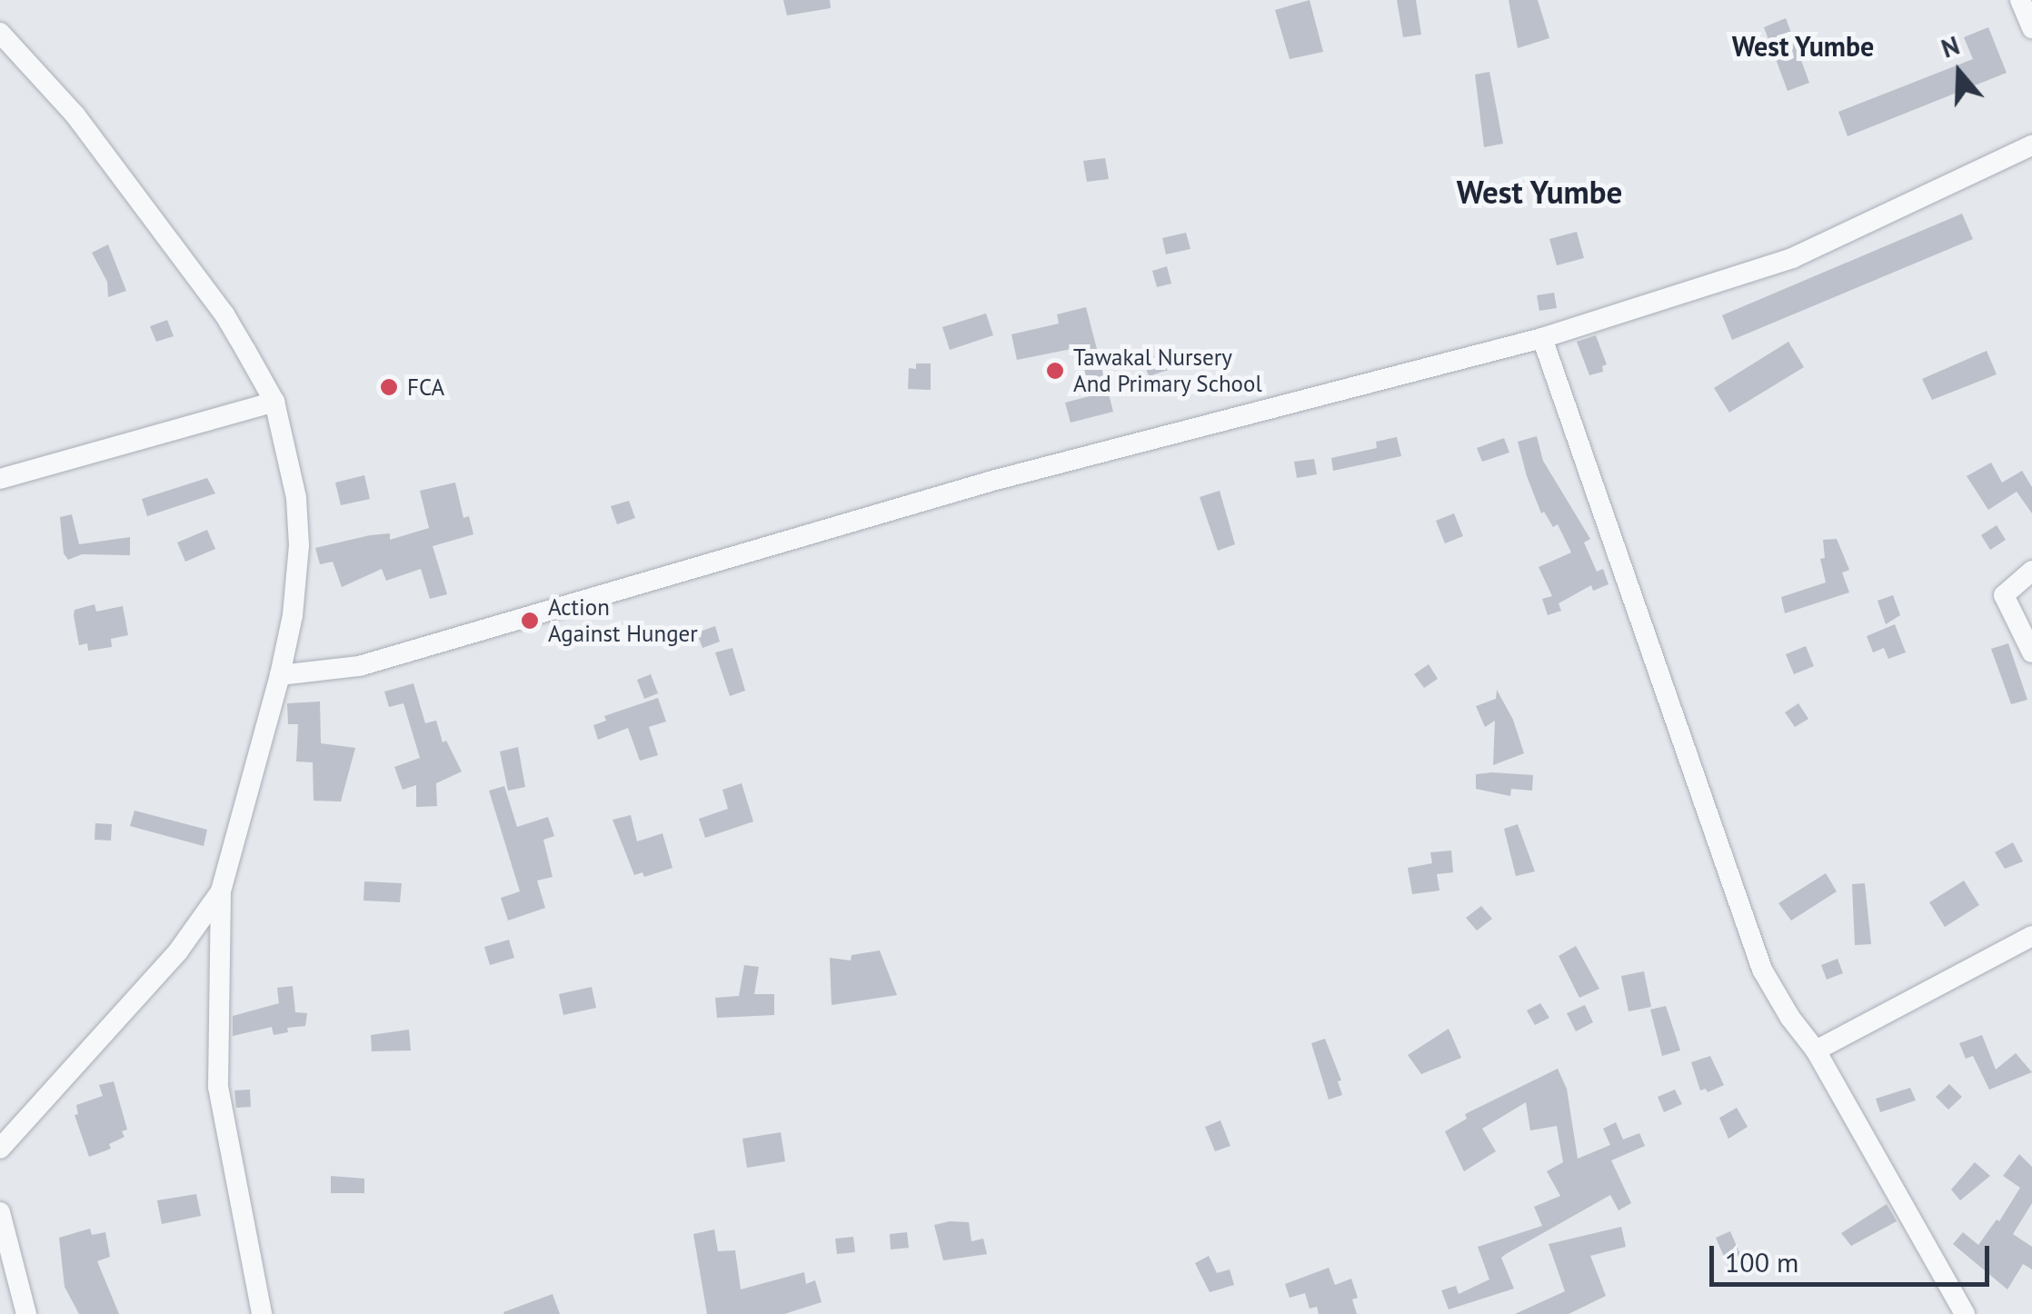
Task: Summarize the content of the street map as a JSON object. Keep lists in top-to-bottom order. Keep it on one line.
{"districts":["West Yumbe","West Yumbe"],"places":["Tawakal Nursery And Primary School","FCA","Action Against Hunger"],"scale_bar":"100 m","north":"top"}
